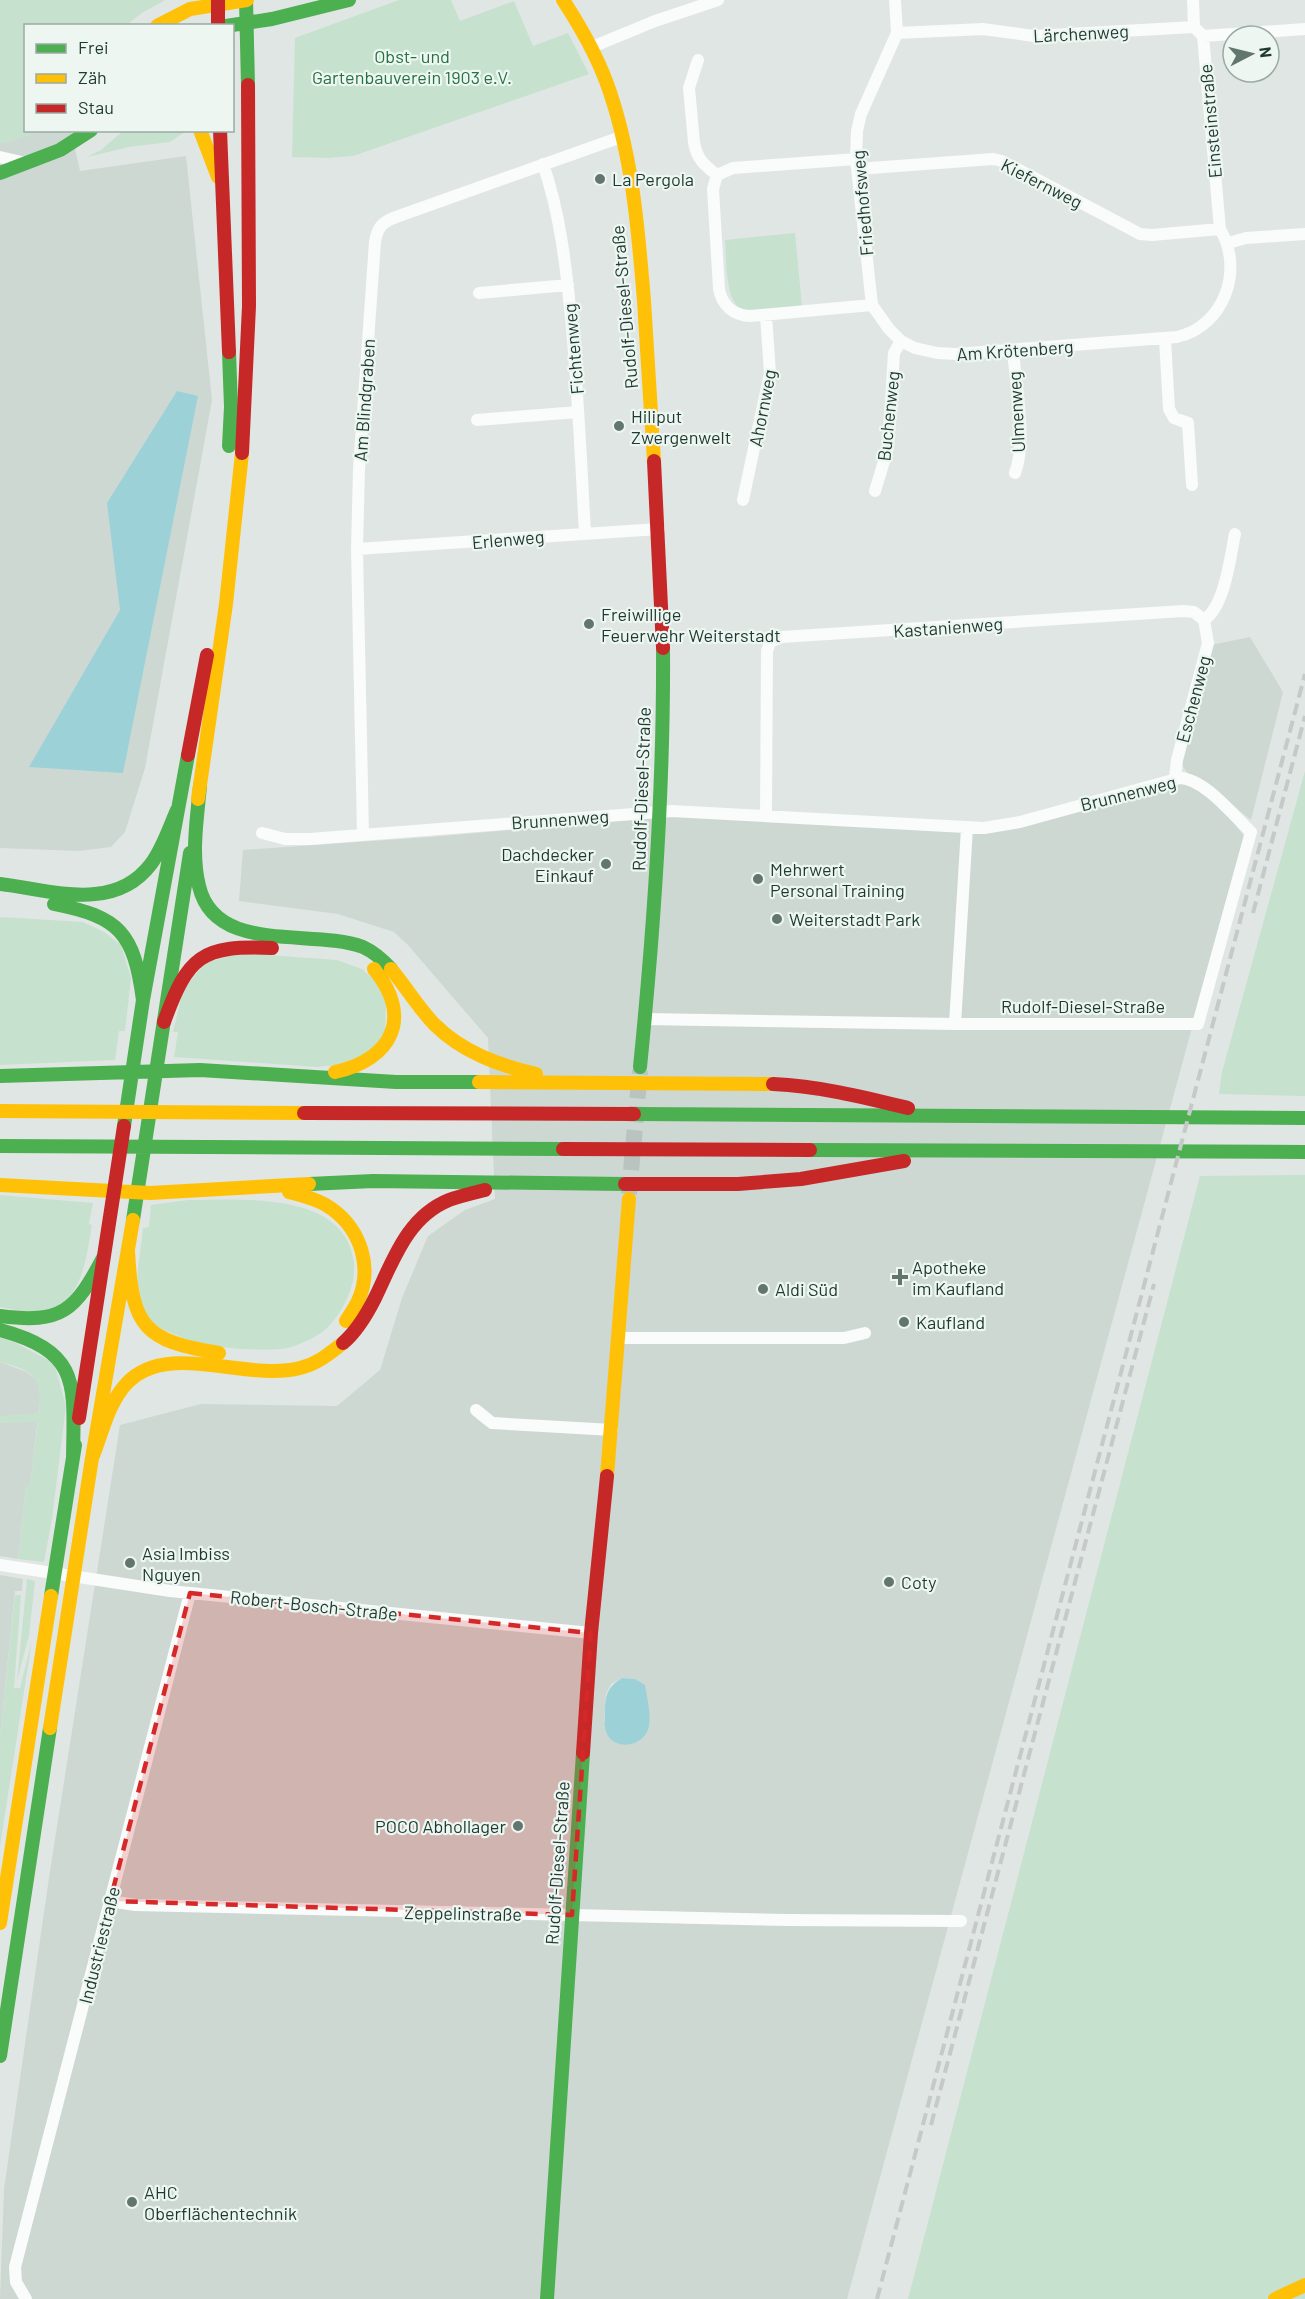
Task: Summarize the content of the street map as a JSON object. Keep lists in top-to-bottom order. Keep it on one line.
{"streets":{"main road":["Rudolf-Diesel-Straße"],"street":["Lärchenweg","Einsteinstraße","Kiefernweg","Friedhofsweg","Fichtenweg","Am Krötenberg","Am Blindgraben","Ahornweg","Ulmenweg","Buchenweg","Erlenweg","Kastanienweg","Eschenweg","Brunnenweg","Robert-Bosch-Straße","Zeppelinstraße","Industriestraße"]},"crossings":[["Lärchenweg","Einsteinstraße"],["Lärchenweg","Friedhofsweg"],["Einsteinstraße","Kiefernweg"],["Einsteinstraße","Am Krötenberg"],["Kiefernweg","Friedhofsweg"],["Friedhofsweg","Am Krötenberg"],["Rudolf-Diesel-Straße","Am Blindgraben"],["Rudolf-Diesel-Straße","Erlenweg"],["Rudolf-Diesel-Straße","Brunnenweg"],["Rudolf-Diesel-Straße","Robert-Bosch-Straße"],["Rudolf-Diesel-Straße","Zeppelinstraße"],["Fichtenweg","Am Blindgraben"],["Fichtenweg","Erlenweg"],["Am Krötenberg","Ulmenweg"],["Am Krötenberg","Buchenweg"],["Am Blindgraben","Erlenweg"],["Am Blindgraben","Brunnenweg"],["Kastanienweg","Eschenweg"],["Kastanienweg","Brunnenweg"],["Eschenweg","Brunnenweg"],["Robert-Bosch-Straße","Industriestraße"],["Zeppelinstraße","Industriestraße"]],"parks":["Obst- und Gartenbauverein 1903 e.V."],"places":{"other":["La Pergola","Hiliput Zwergenwelt","Freiwillige Feuerwehr Weiterstadt","Dachdecker Einkauf","Mehrwert Personal Training","Weiterstadt Park","Aldi Süd","Kaufland","Asia Imbiss Nguyen","Coty","POCO Abhollager","AHC Oberflächentechnik"],"health":["Apotheke im Kaufland"]},"legend":["Frei","Zäh","Stau"],"north":"right"}
